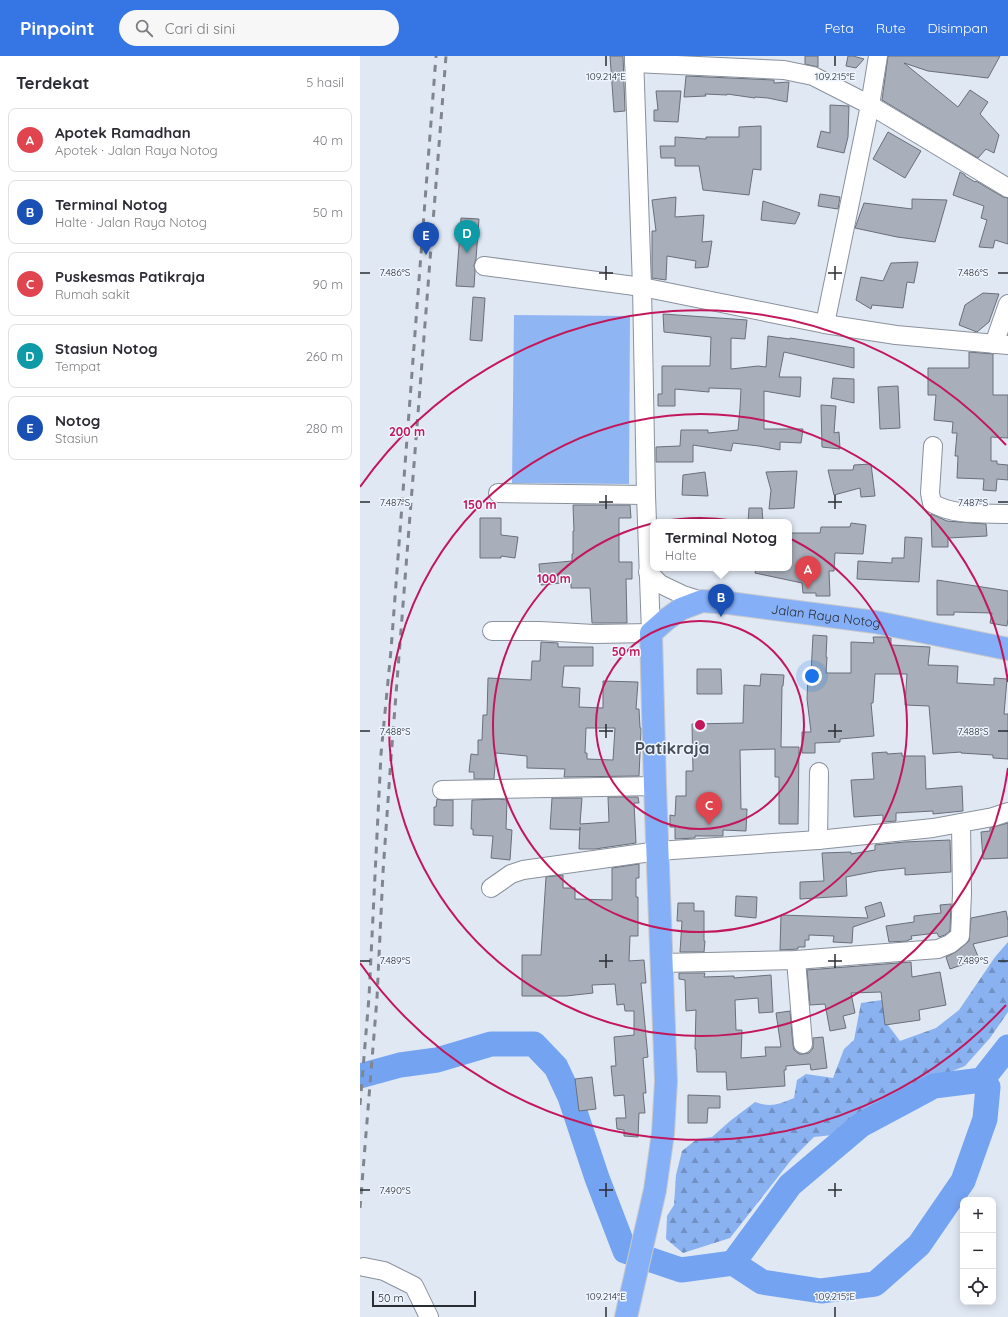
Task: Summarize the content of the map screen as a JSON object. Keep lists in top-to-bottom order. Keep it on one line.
{"streets":{"highway":["Jalan Raya Notog"]},"districts":["Patikraja"],"scale_bar":"50 m","page":{"header":"Pinpoint","search":"Cari di sini","nav":["Peta","Rute","Disimpan"],"heading":["Terdekat","5 hasil"],"list":[{"mark":"A","name":"Apotek Ramadhan","note":"Apotek · Jalan Raya Notog","value":"40 m"},{"mark":"B","name":"Terminal Notog","note":"Halte · Jalan Raya Notog","value":"50 m"},{"mark":"C","name":"Puskesmas Patikraja","note":"Rumah sakit","value":"90 m"},{"mark":"D","name":"Stasiun Notog","note":"Tempat","value":"260 m"},{"mark":"E","name":"Notog","note":"Stasiun","value":"280 m"}],"pins":["D","E","A","B","C"],"popup":["Terminal Notog","Halte"],"map_buttons":["+","−"],"scale":"50 m"},"coordinates":["109.214°E","109.215°E","7.486°S","7.487°S","7.488°S","7.489°S","7.490°S"],"rings":["200 m","150 m","100 m","50 m"]}
